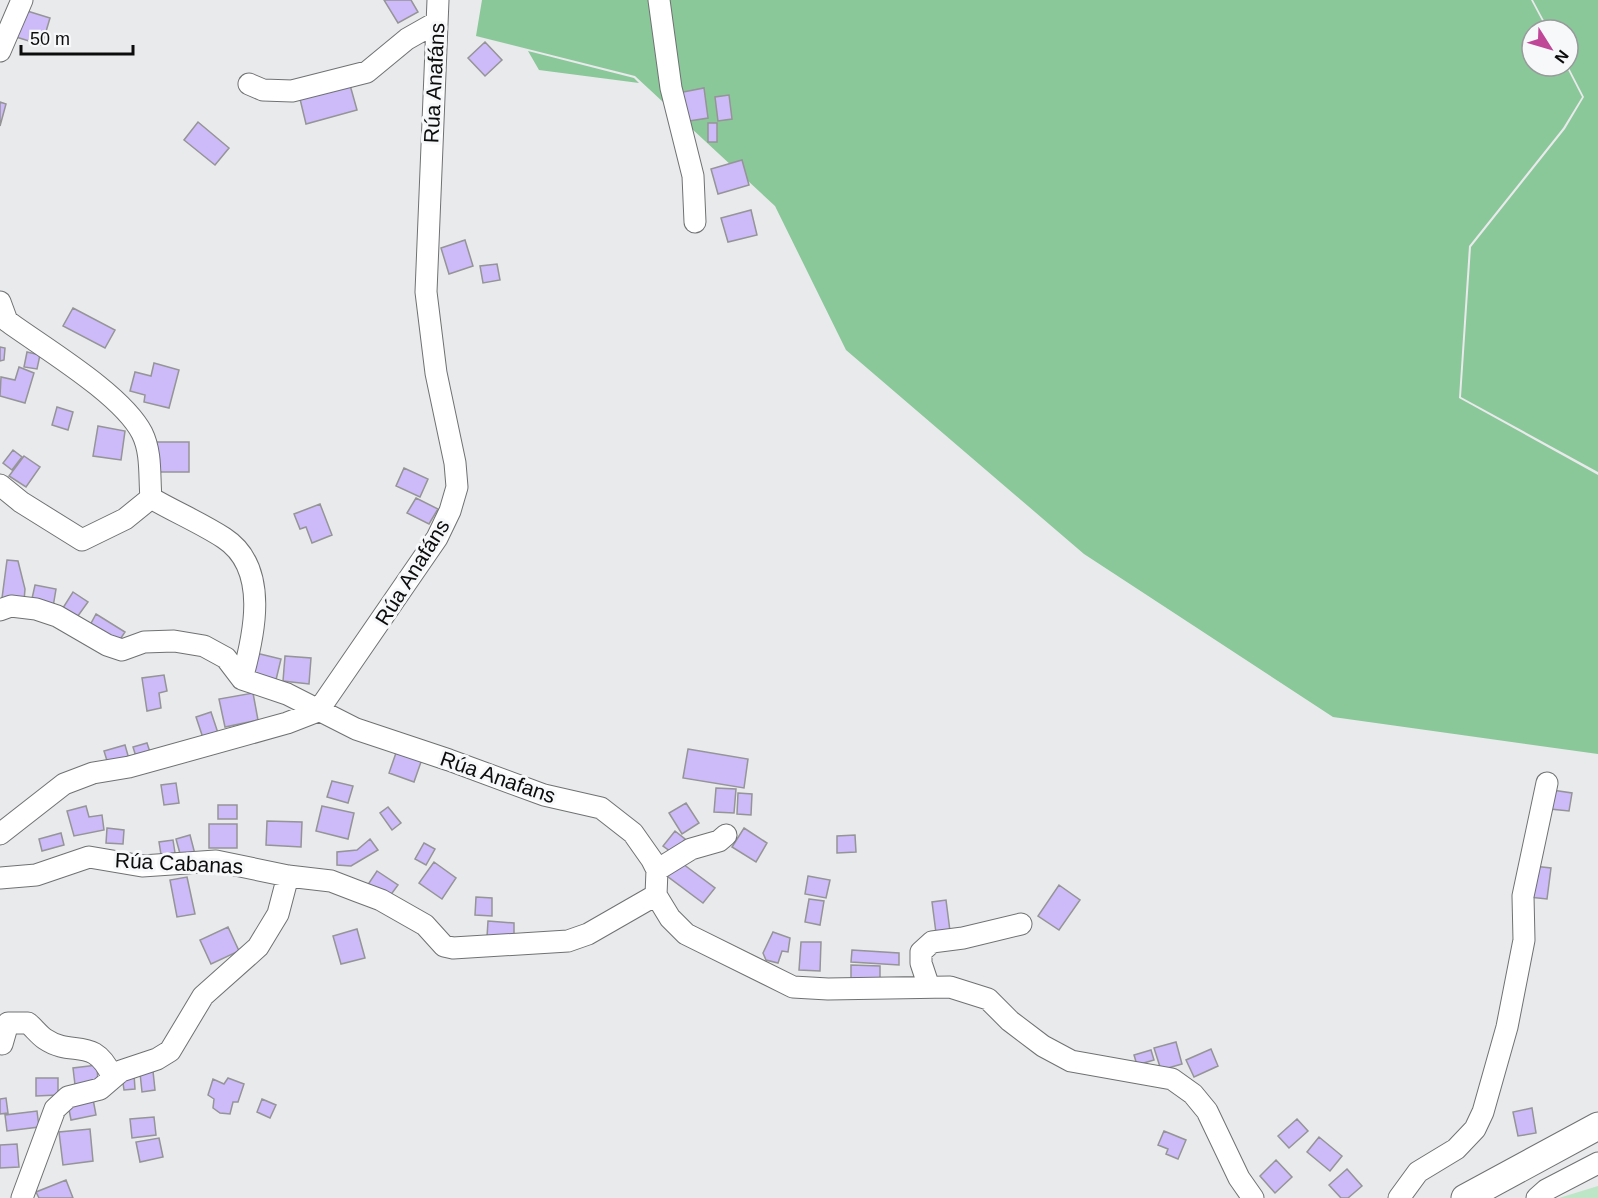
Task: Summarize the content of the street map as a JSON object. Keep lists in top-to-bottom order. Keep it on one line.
{"streets":{"street":["Rúa Anafáns","Rúa Anafans","Rúa Cabanas"]},"crossings":[["Rúa Anafáns","Rúa Anafans"]],"scale_bar":"50 m","north":"bottom right"}
